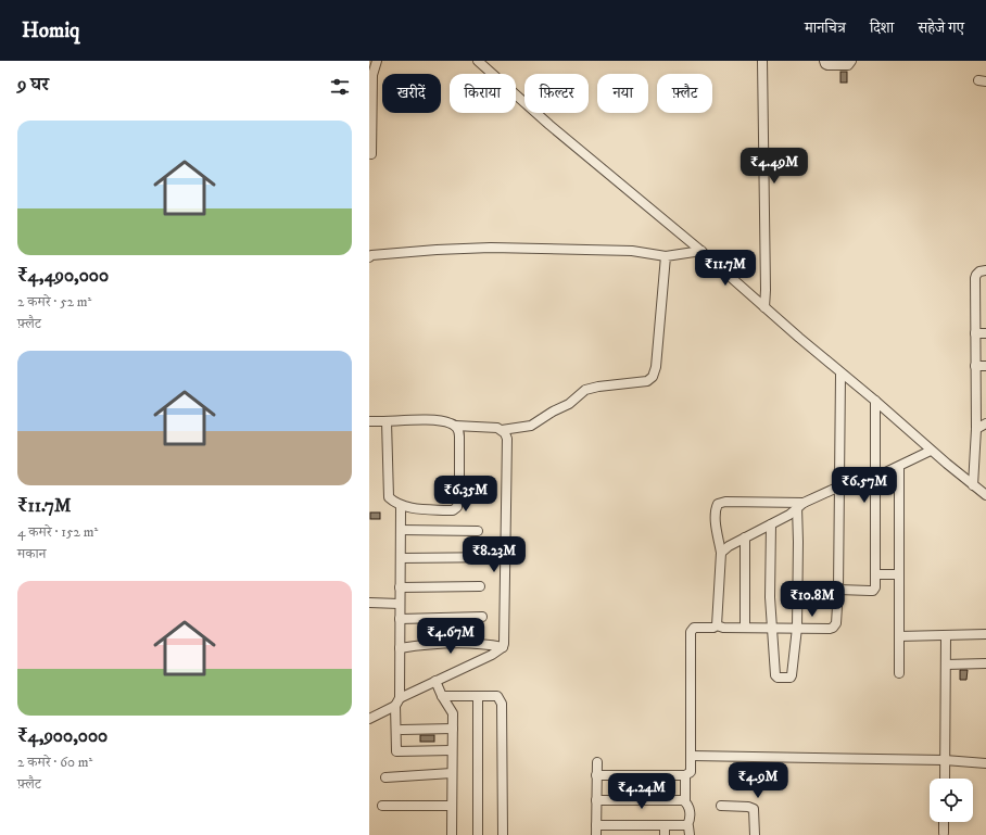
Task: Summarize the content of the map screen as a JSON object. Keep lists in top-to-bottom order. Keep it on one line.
{"page":{"header":"Homiq","nav":["मानचित्र","दिशा","सहेजे गए"],"heading":"9 घर","chip":["खरीदें","किराया","फ़िल्टर","नया","फ़्लैट"],"list":[{"name":"₹4,490,000","note":"2 कमरे · 52 m² · फ़्लैट"},{"name":"₹11.7M","note":"4 कमरे · 152 m² · मकान"},{"name":"₹4,900,000","note":"2 कमरे · 60 m² · फ़्लैट"}],"price":["₹4.49M","₹11.7M","₹6.57M","₹6.35M","₹8.23M","₹10.8M","₹4.67M","₹4.9M","₹4.24M"]}}
